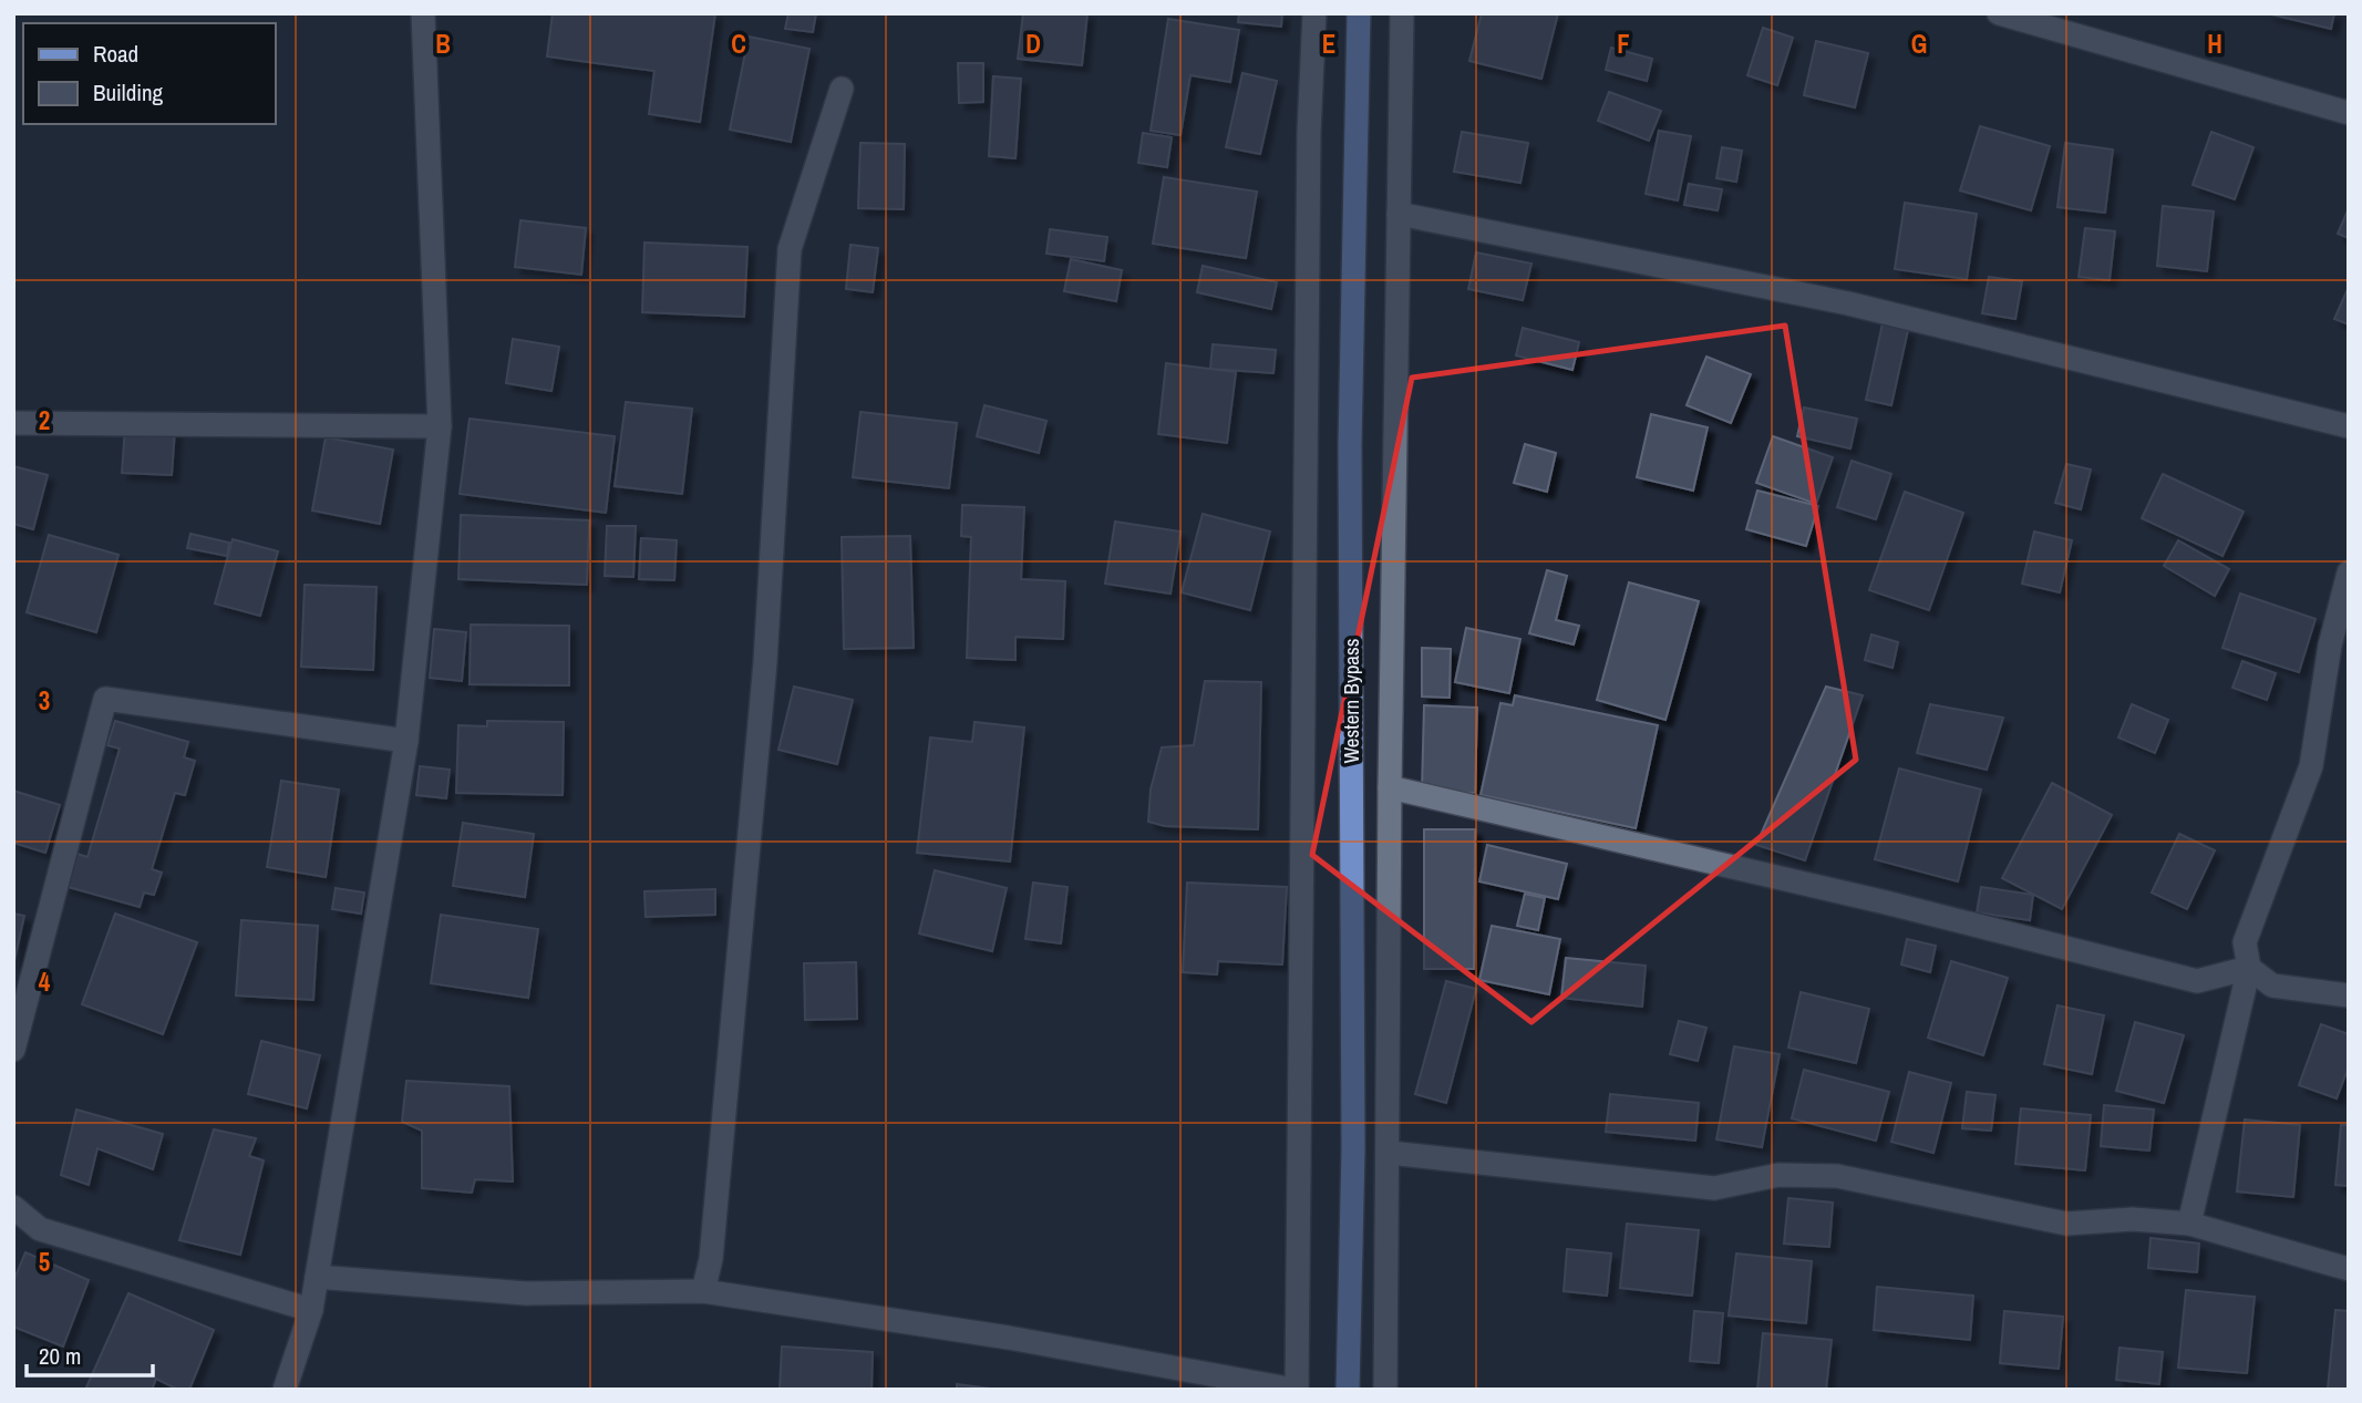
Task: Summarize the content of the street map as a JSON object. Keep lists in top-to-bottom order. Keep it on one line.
{"streets":{"main road":["Western Bypass"]},"legend":["Road","Building"],"scale_bar":"20 m","grid":{"columns":["B","C","D","E","F","G","H"],"rows":["2","3","4","5"]}}
